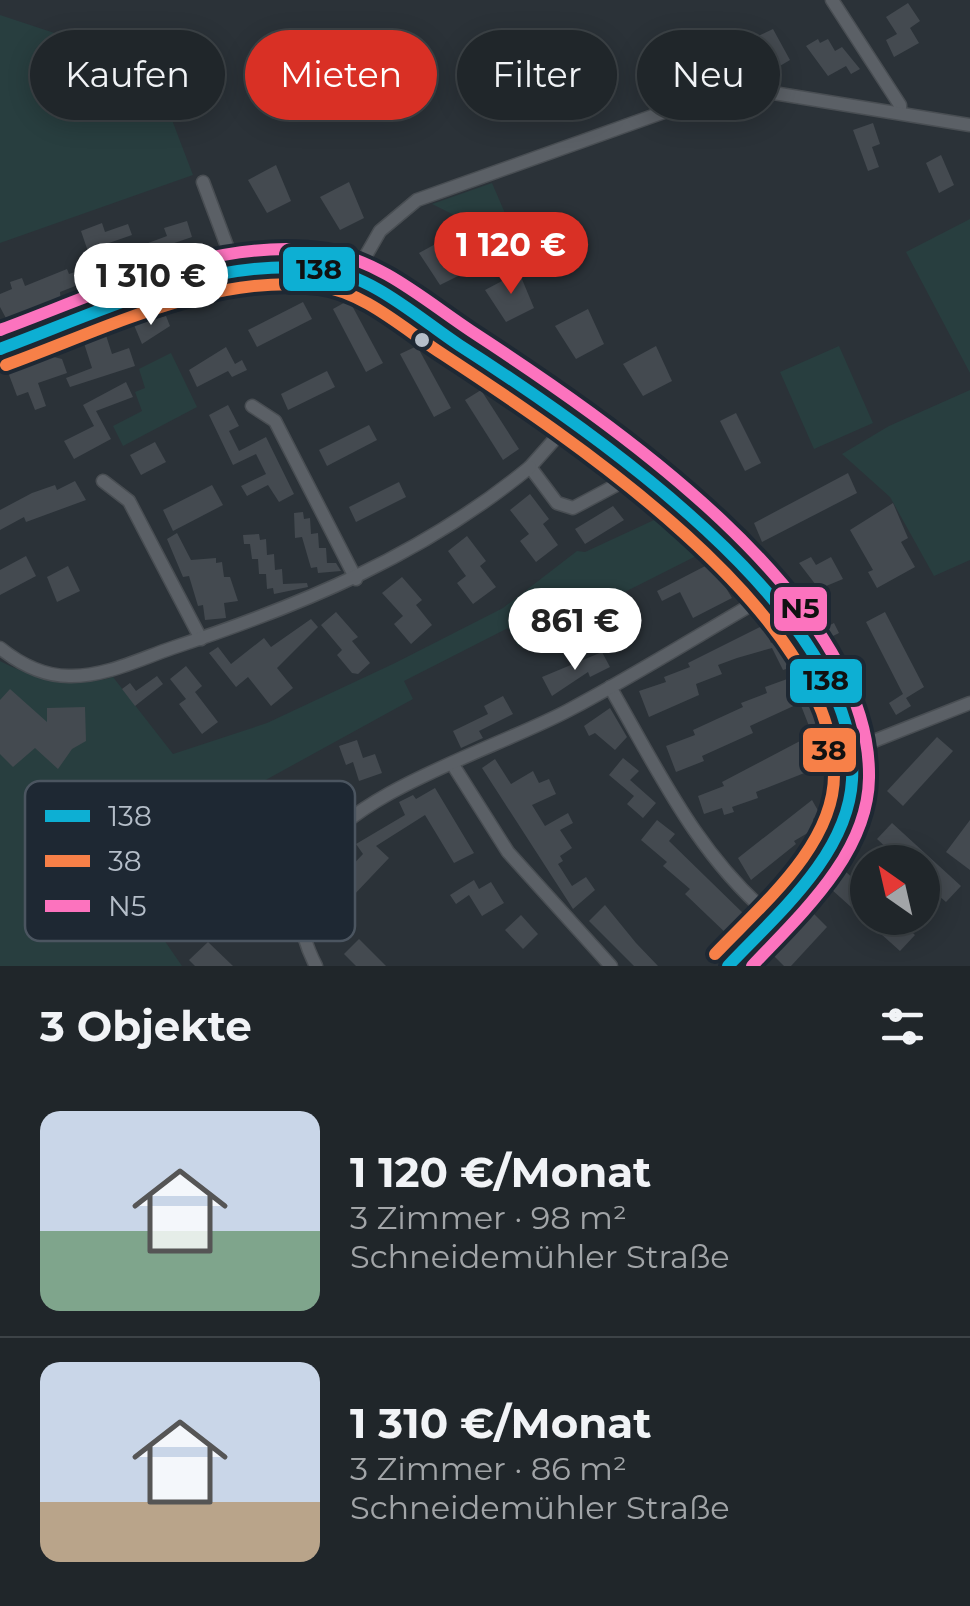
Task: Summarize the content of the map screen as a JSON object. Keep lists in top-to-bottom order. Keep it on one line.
{"lines":["transit line N5","transit line 138","transit line 38"],"legend":["138","38","N5"],"north":"top left","page":{"chip":["Kaufen","Mieten","Filter","Neu"],"price":["1 120 €","1 310 €","861 €"],"heading":"3 Objekte","list":[{"name":"1 120 €/Monat","note":"3 Zimmer · 98 m² · Schneidemühler Straße"},{"name":"1 310 €/Monat","note":"3 Zimmer · 86 m² · Schneidemühler Straße"}]}}
